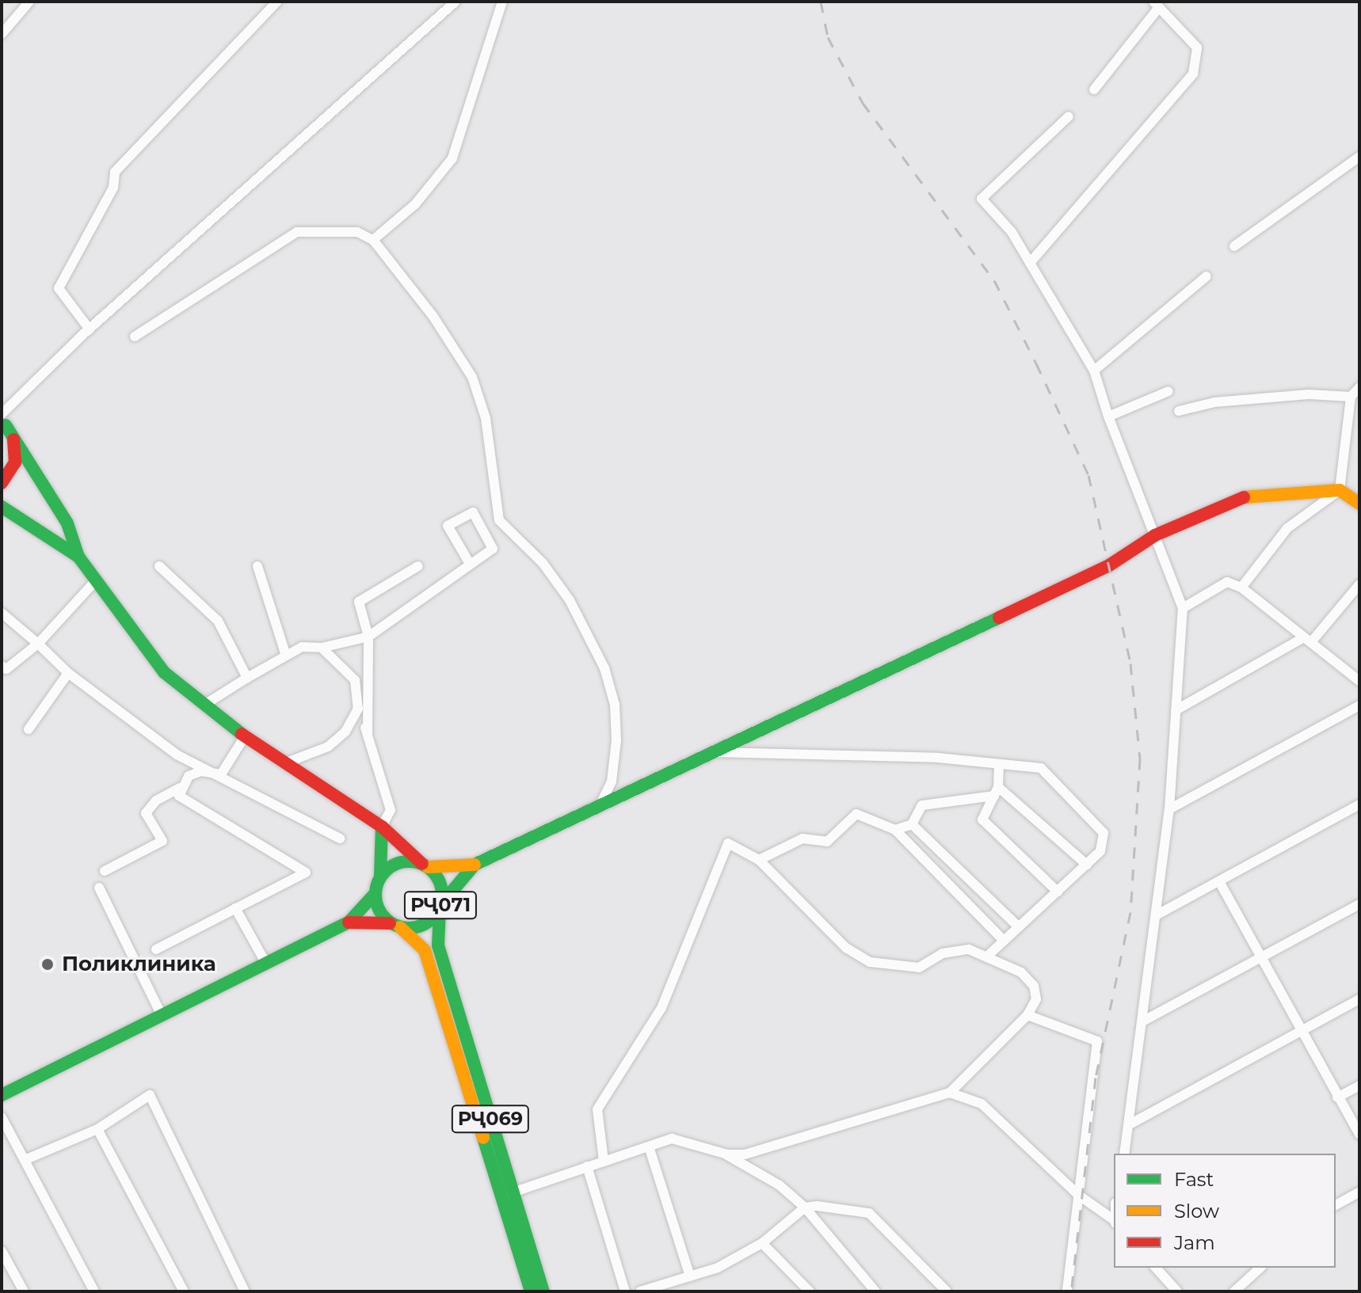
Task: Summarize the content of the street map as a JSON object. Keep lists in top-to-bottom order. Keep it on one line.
{"streets":{"main road":["РҶ071","РҶ069"]},"crossings":[["РҶ071","РҶ069"]],"places":["Поликлиника"],"legend":["Fast","Slow","Jam"]}
